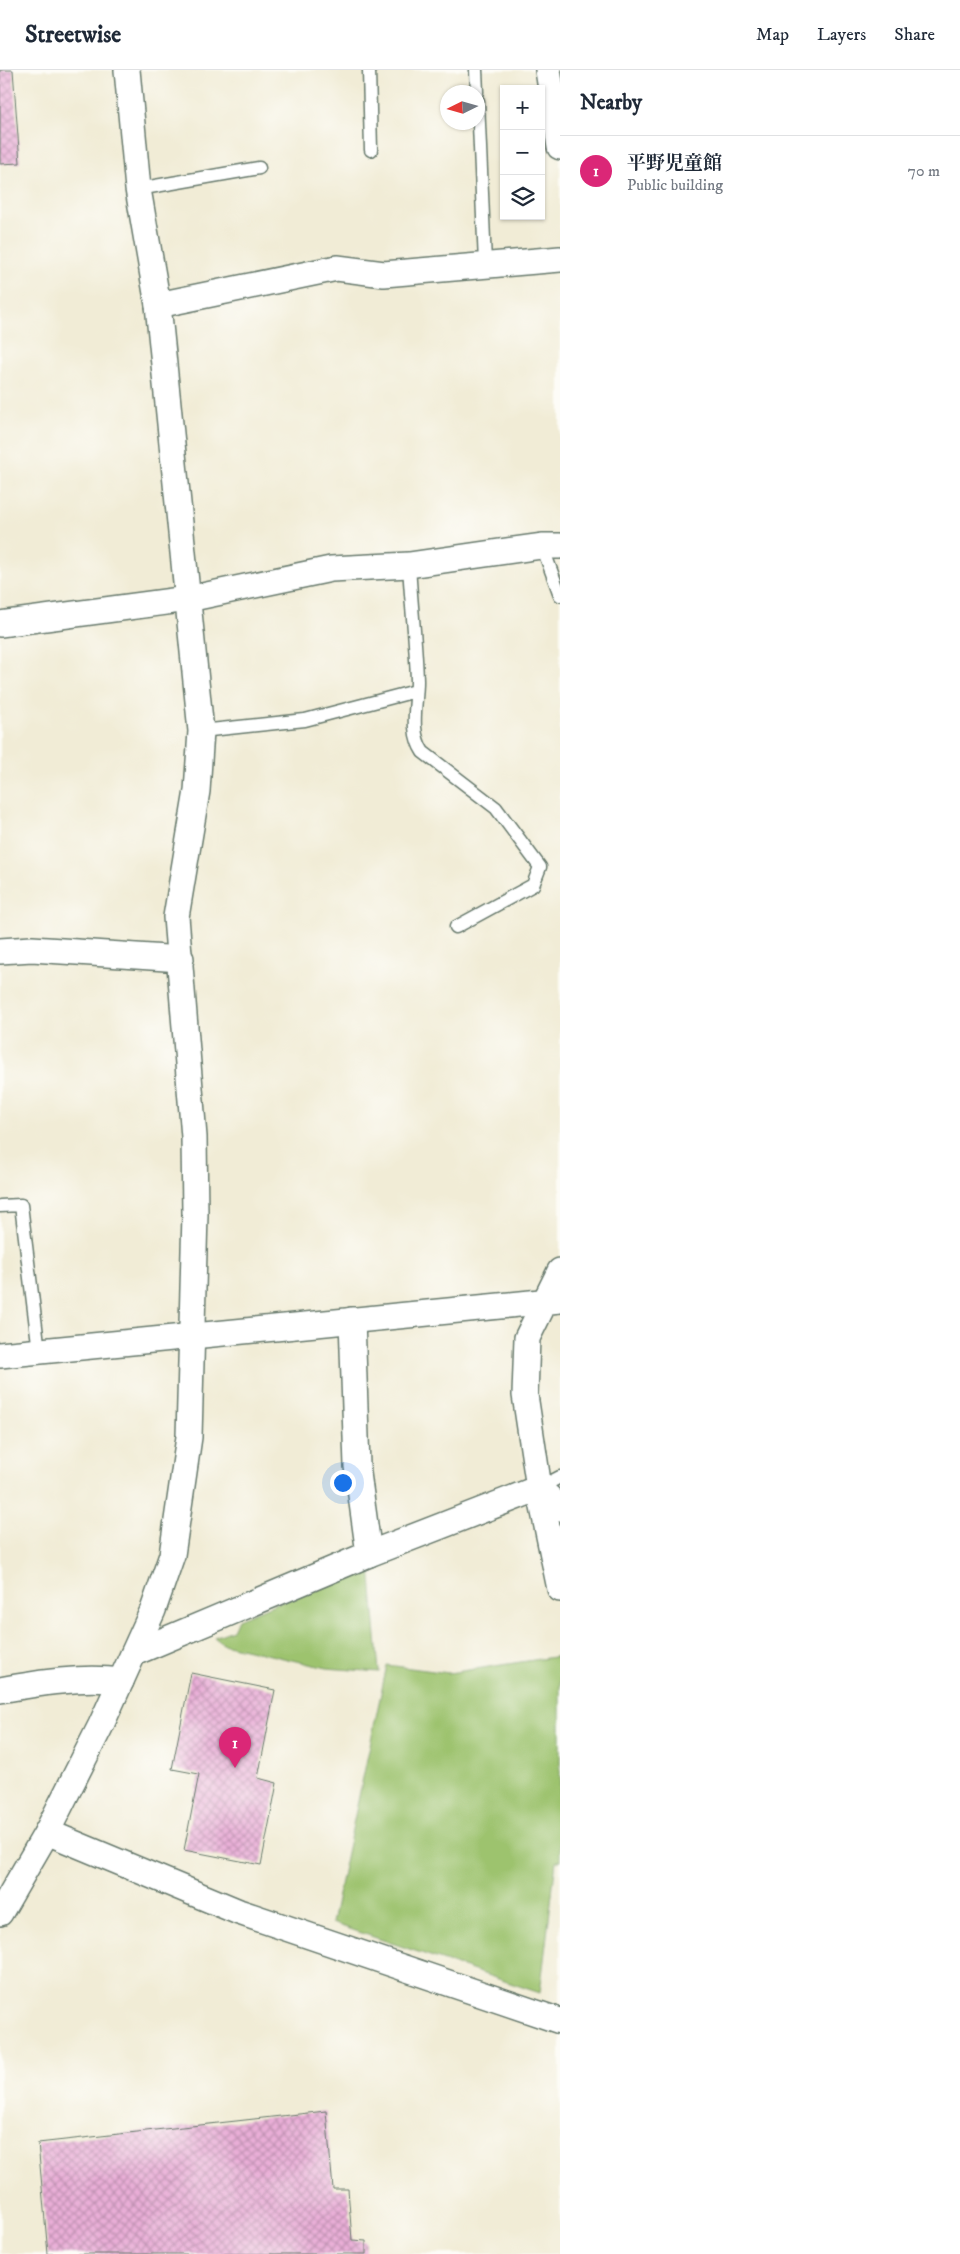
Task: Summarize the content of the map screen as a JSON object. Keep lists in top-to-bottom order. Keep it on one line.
{"north":"left","page":{"header":"Streetwise","nav":["Map","Layers","Share"],"heading":"Nearby","map_buttons":["+","−"],"list":[{"mark":"1","name":"平野児童館","note":"Public building","value":"70 m"}],"pins":"1"}}
